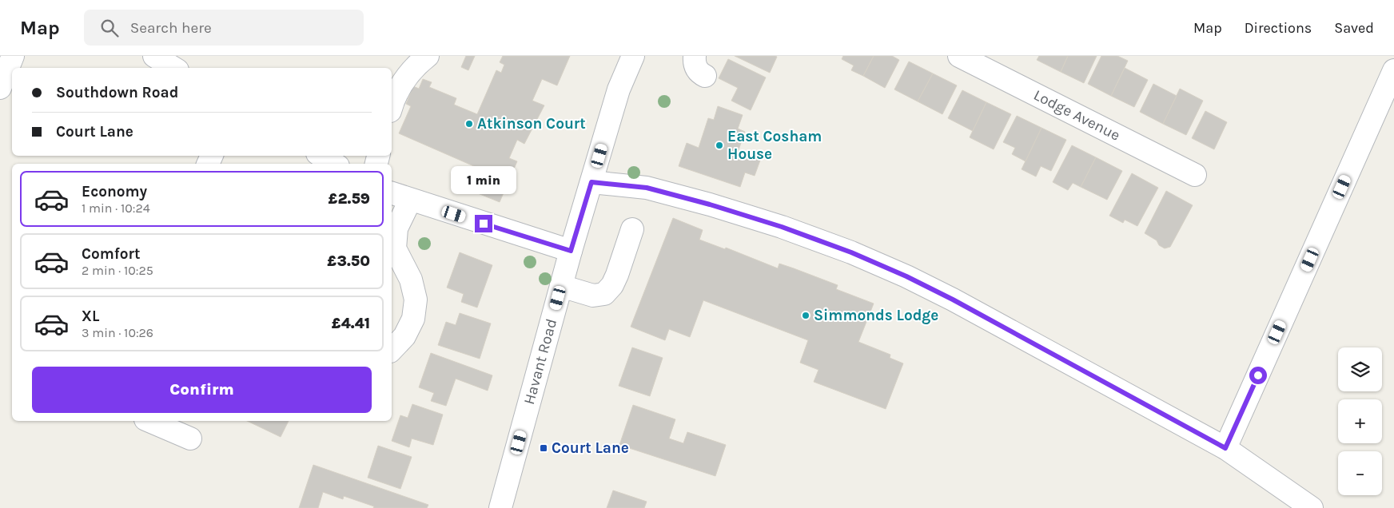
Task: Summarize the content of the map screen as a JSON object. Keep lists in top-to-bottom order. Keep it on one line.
{"streets":{"street":["Lodge Avenue","Havant Road"]},"places":{"other":["Atkinson Court","East Cosham House","Simmonds Lodge"],"transit":["Court Lane"]},"page":{"header":"Map","search":"Search here","nav":["Map","Directions","Saved"],"banner":["Southdown Road","Court Lane"],"bubble":"1 min","list":[{"name":"Economy","note":"1 min · 10:24","value":"£2.59"},{"name":"Comfort","note":"2 min · 10:25","value":"£3.50"},{"name":"XL","note":"3 min · 10:26","value":"£4.41"}],"map_buttons":["+","−"],"buttons":"Confirm"}}
